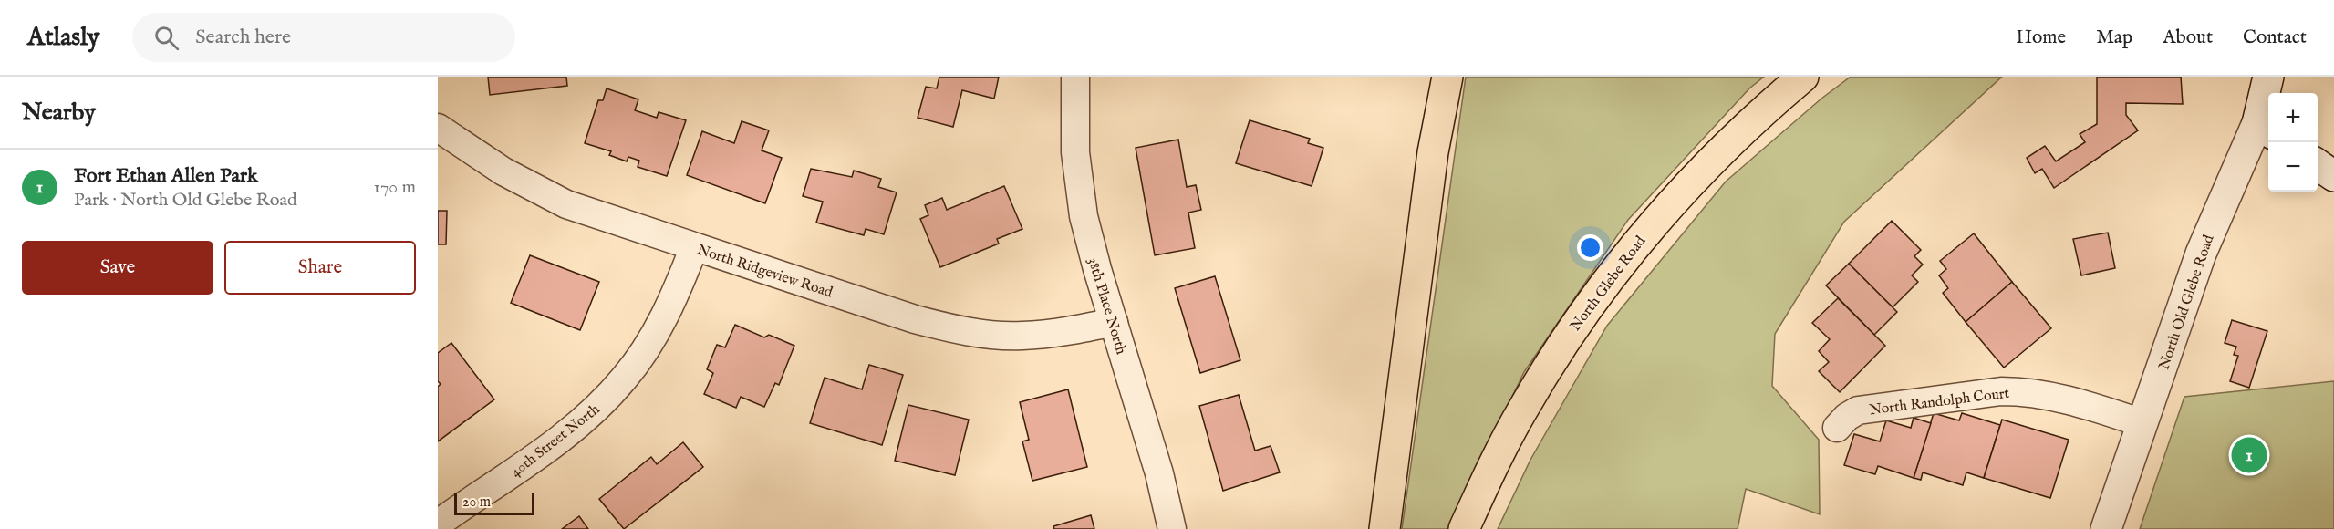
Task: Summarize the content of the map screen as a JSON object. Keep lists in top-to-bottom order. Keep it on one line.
{"streets":{"main road":["North Glebe Road"],"street":["North Ridgeview Road","North Old Glebe Road","38th Place North","North Randolph Court","40th Street North"]},"crossings":[["North Ridgeview Road","38th Place North"],["North Ridgeview Road","40th Street North"],["North Old Glebe Road","North Randolph Court"]],"scale_bar":"20 m","page":{"header":"Atlasly","search":"Search here","nav":["Home","Map","About","Contact"],"heading":"Nearby","map_buttons":["+","−"],"list":[{"mark":"1","name":"Fort Ethan Allen Park","note":"Park · North Old Glebe Road","value":"170 m"}],"buttons":["Save","Share"],"pins":"1","scale":"20 m"}}
